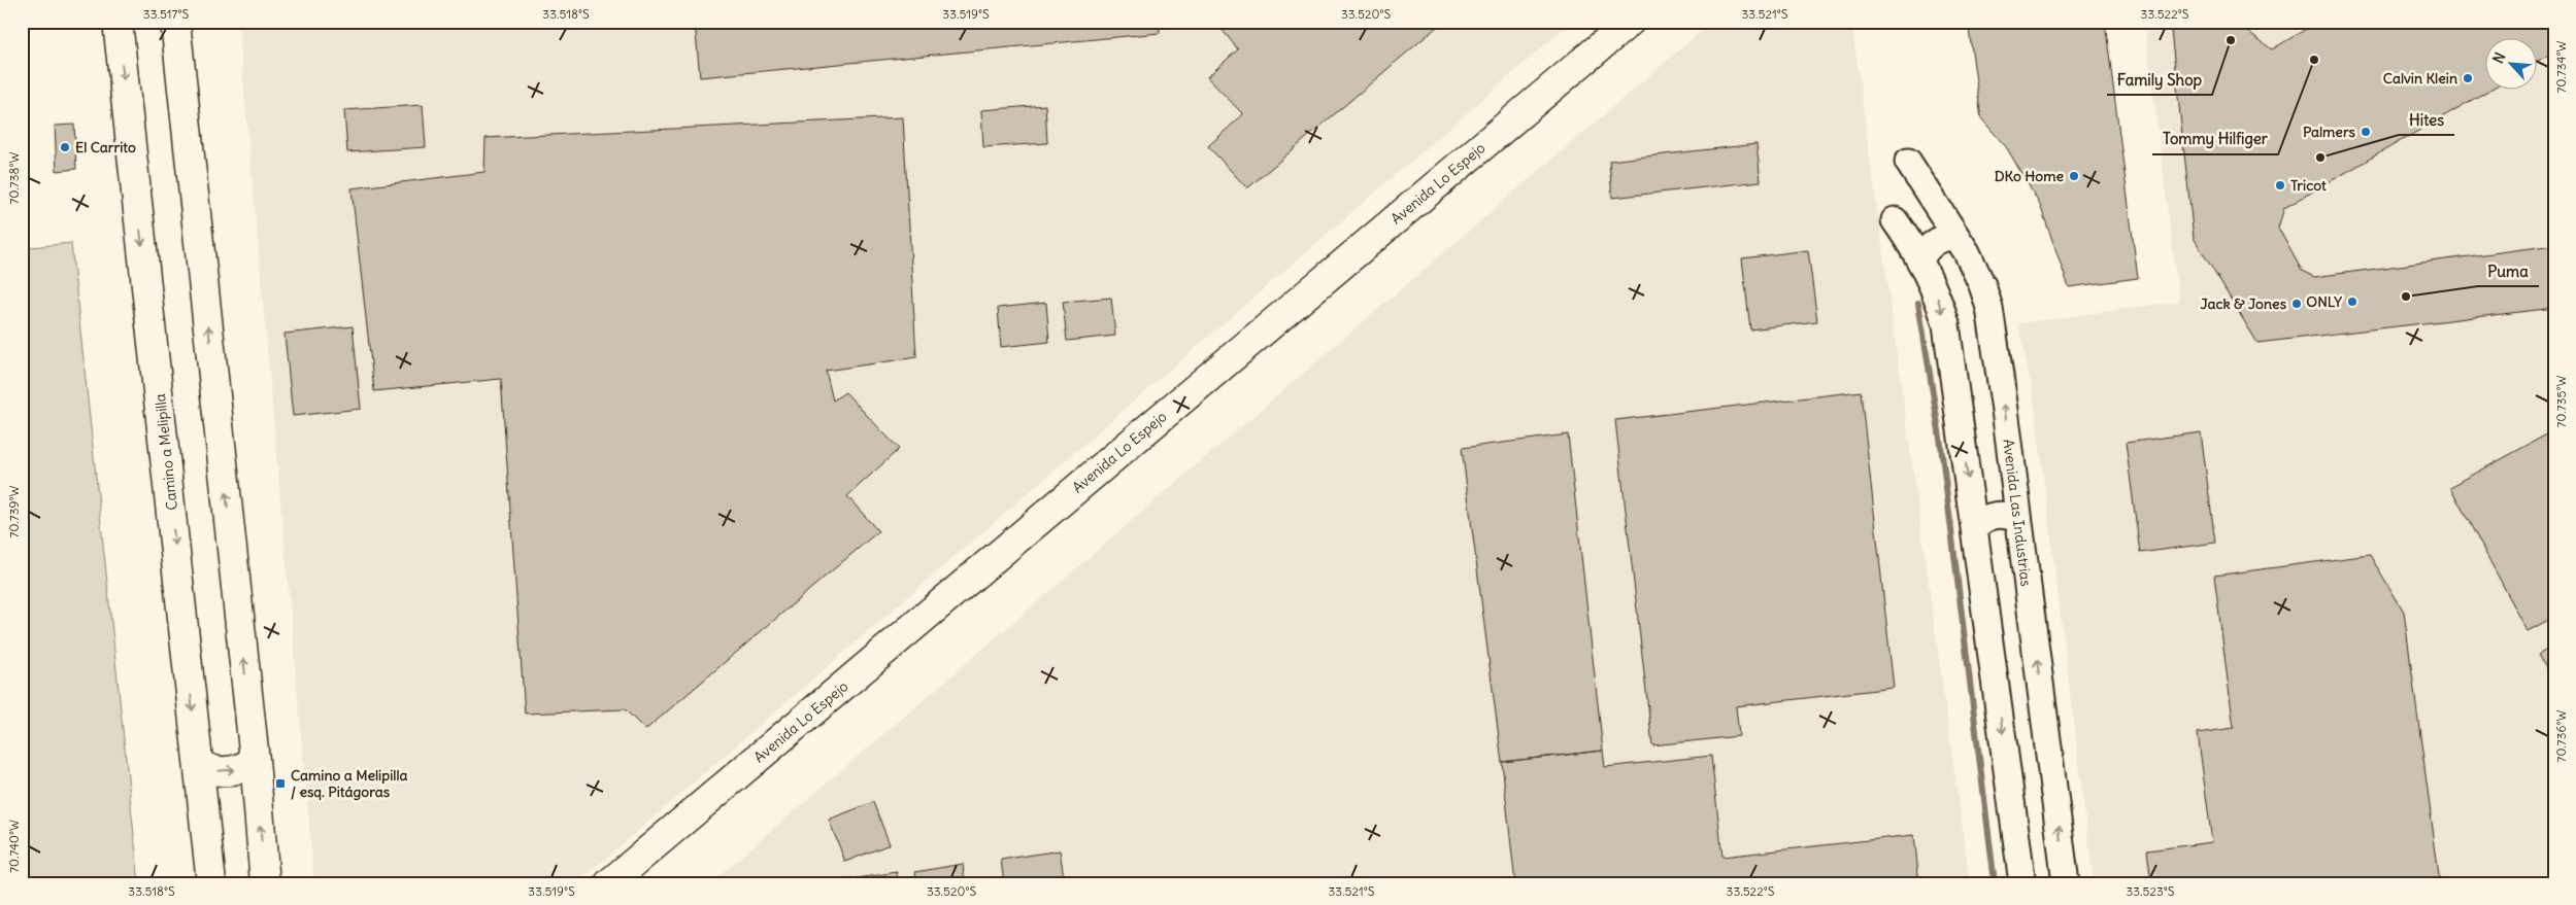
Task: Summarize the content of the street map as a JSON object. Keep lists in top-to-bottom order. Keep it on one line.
{"streets":{"main road":["Avenida Lo Espejo","Camino a Melipilla"],"street":["Avenida Las Industrias"]},"places":{"other":["Family Shop","Tommy Hilfiger","Calvin Klein","Palmers","El Carrito","Hites","DKo Home","Tricot","Puma","ONLY","Jack & Jones"],"transit":["Camino a Melipilla / esq. Pitágoras"]},"north":"top left","coordinates":["33.517°S","33.518°S","33.519°S","33.520°S","33.521°S","33.522°S","70.734°W","70.738°W","70.735°W","70.739°W","70.736°W","70.740°W","33.523°S"]}
